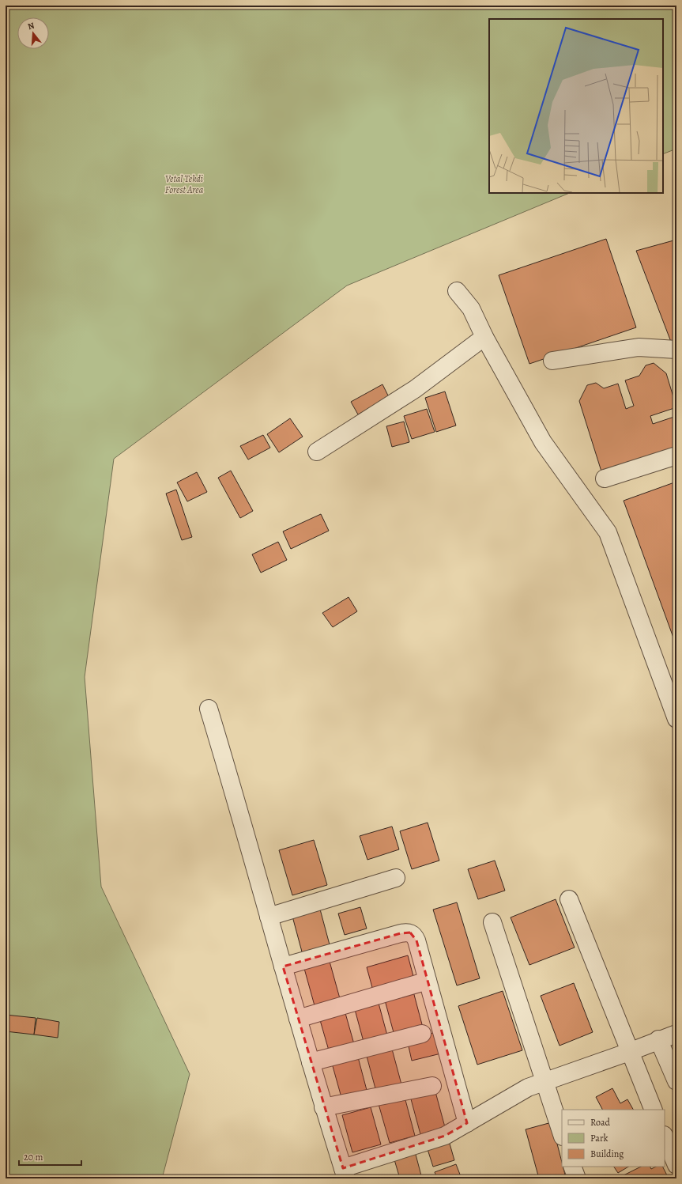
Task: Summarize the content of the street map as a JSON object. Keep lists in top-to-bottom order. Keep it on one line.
{"parks":["Vetal Tekdi Forest Area"],"legend":["Road","Park","Building"],"scale_bar":"20 m","north":"top"}
